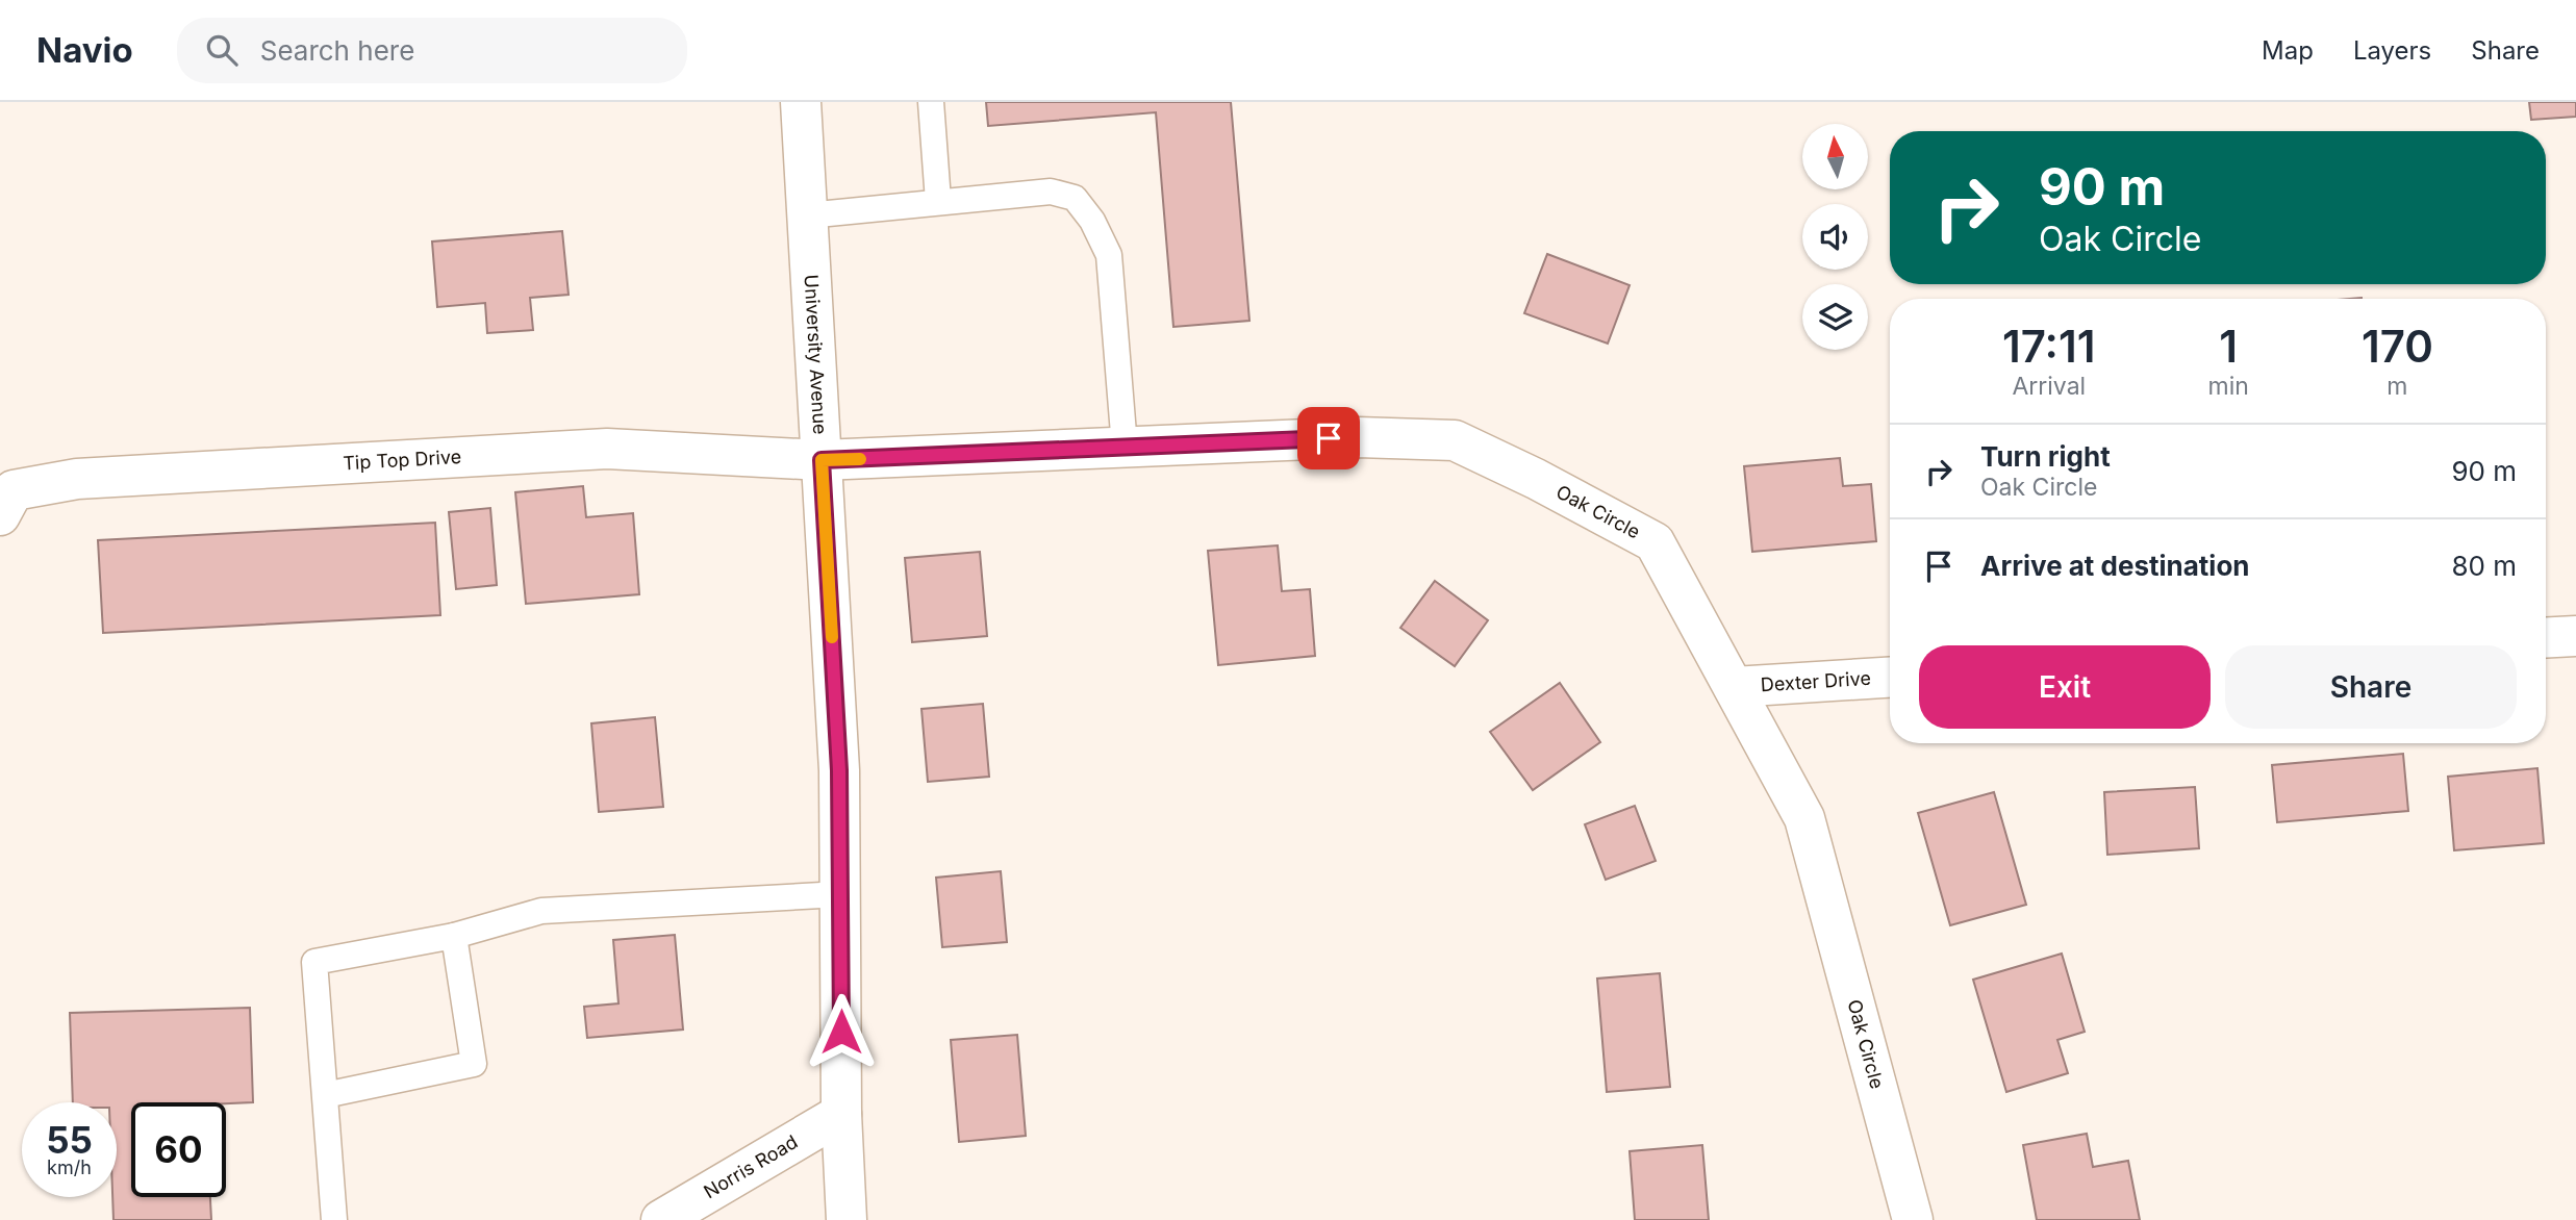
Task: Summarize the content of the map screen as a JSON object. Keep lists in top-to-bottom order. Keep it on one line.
{"streets":{"street":["University Avenue","Tip Top Drive","Oak Circle","Dexter Drive","Norris Road"]},"crossings":[["University Avenue","Tip Top Drive"],["University Avenue","Oak Circle"],["University Avenue","Norris Road"],["Tip Top Drive","Oak Circle"],["Oak Circle","Dexter Drive"]],"north":"top","page":{"header":"Navio","search":"Search here","nav":["Map","Layers","Share"],"turn":["90 m","Oak Circle"],"eta":["17:11","Arrival","1","min","170","m"],"list":[{"name":"Turn right","note":"Oak Circle","value":"90 m"},{"name":"Arrive at destination","value":"80 m"}],"buttons":["Exit","Share"],"speed":"55 km/h","limit":"60"}}
